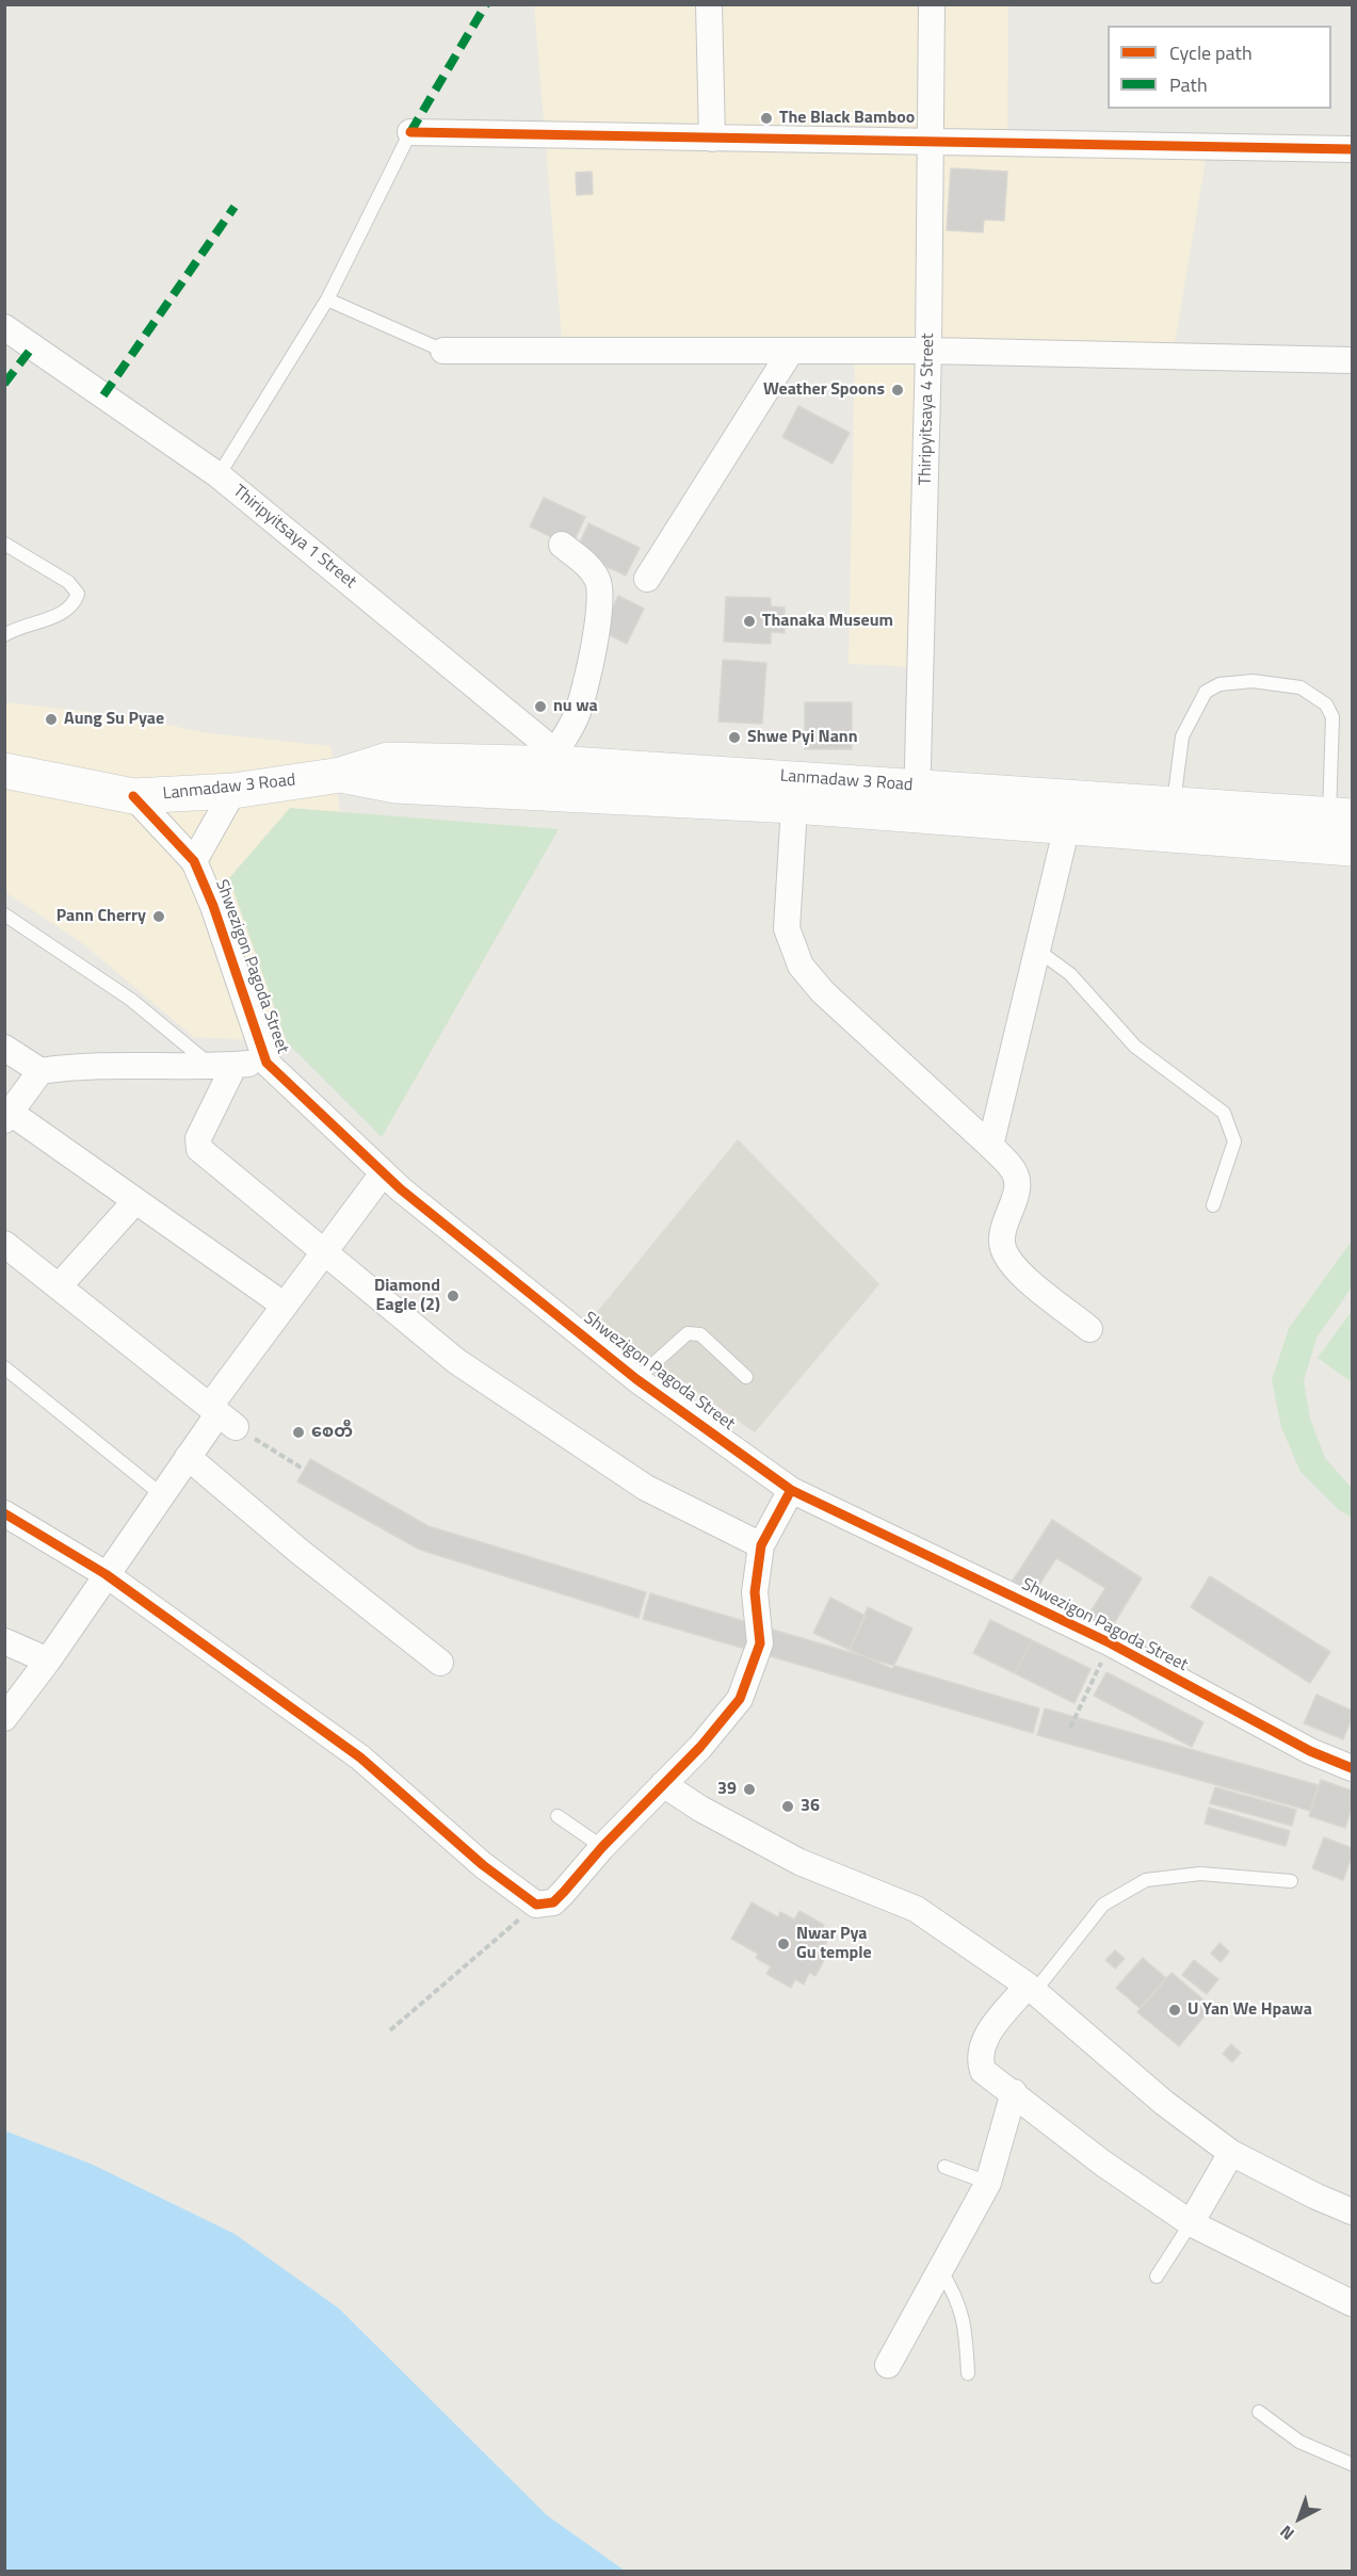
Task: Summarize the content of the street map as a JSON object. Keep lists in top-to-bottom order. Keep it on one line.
{"streets":{"main road":["Lanmadaw 3 Road"],"street":["Thiripyitsaya 4 Street","Thiripyitsaya 1 Street","Shwezigon Pagoda Street"]},"crossings":[["Thiripyitsaya 4 Street","Lanmadaw 3 Road"],["Thiripyitsaya 1 Street","Lanmadaw 3 Road"],["Lanmadaw 3 Road","Shwezigon Pagoda Street"]],"places":["The Black Bamboo","Weather Spoons","Thanaka Museum","nu wa","Aung Su Pyae","Shwe Pyi Nann","Pann Cherry","Diamond Eagle (2)","စေတီ","39","36","Nwar Pya Gu temple","U Yan We Hpawa"],"legend":["Cycle path","Path"],"north":"bottom left"}
